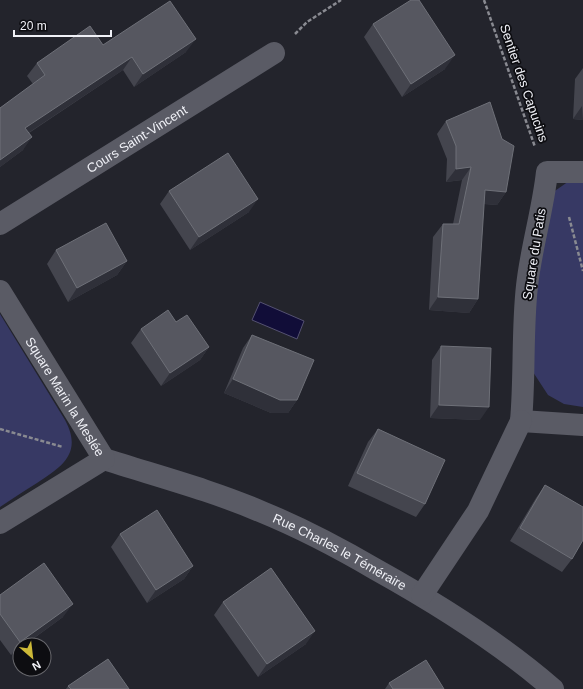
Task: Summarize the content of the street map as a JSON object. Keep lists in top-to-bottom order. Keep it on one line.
{"streets":{"street":["Cours Saint-Vincent","Square du Patis","Square Marin la Meslée","Rue Charles le Téméraire"],"path":["Sentier des Capucins"]},"crossings":[["Sentier des Capucins","Square du Patis"],["Square du Patis","Rue Charles le Téméraire"],["Square Marin la Meslée","Rue Charles le Téméraire"]],"scale_bar":"20 m","north":"bottom right"}
